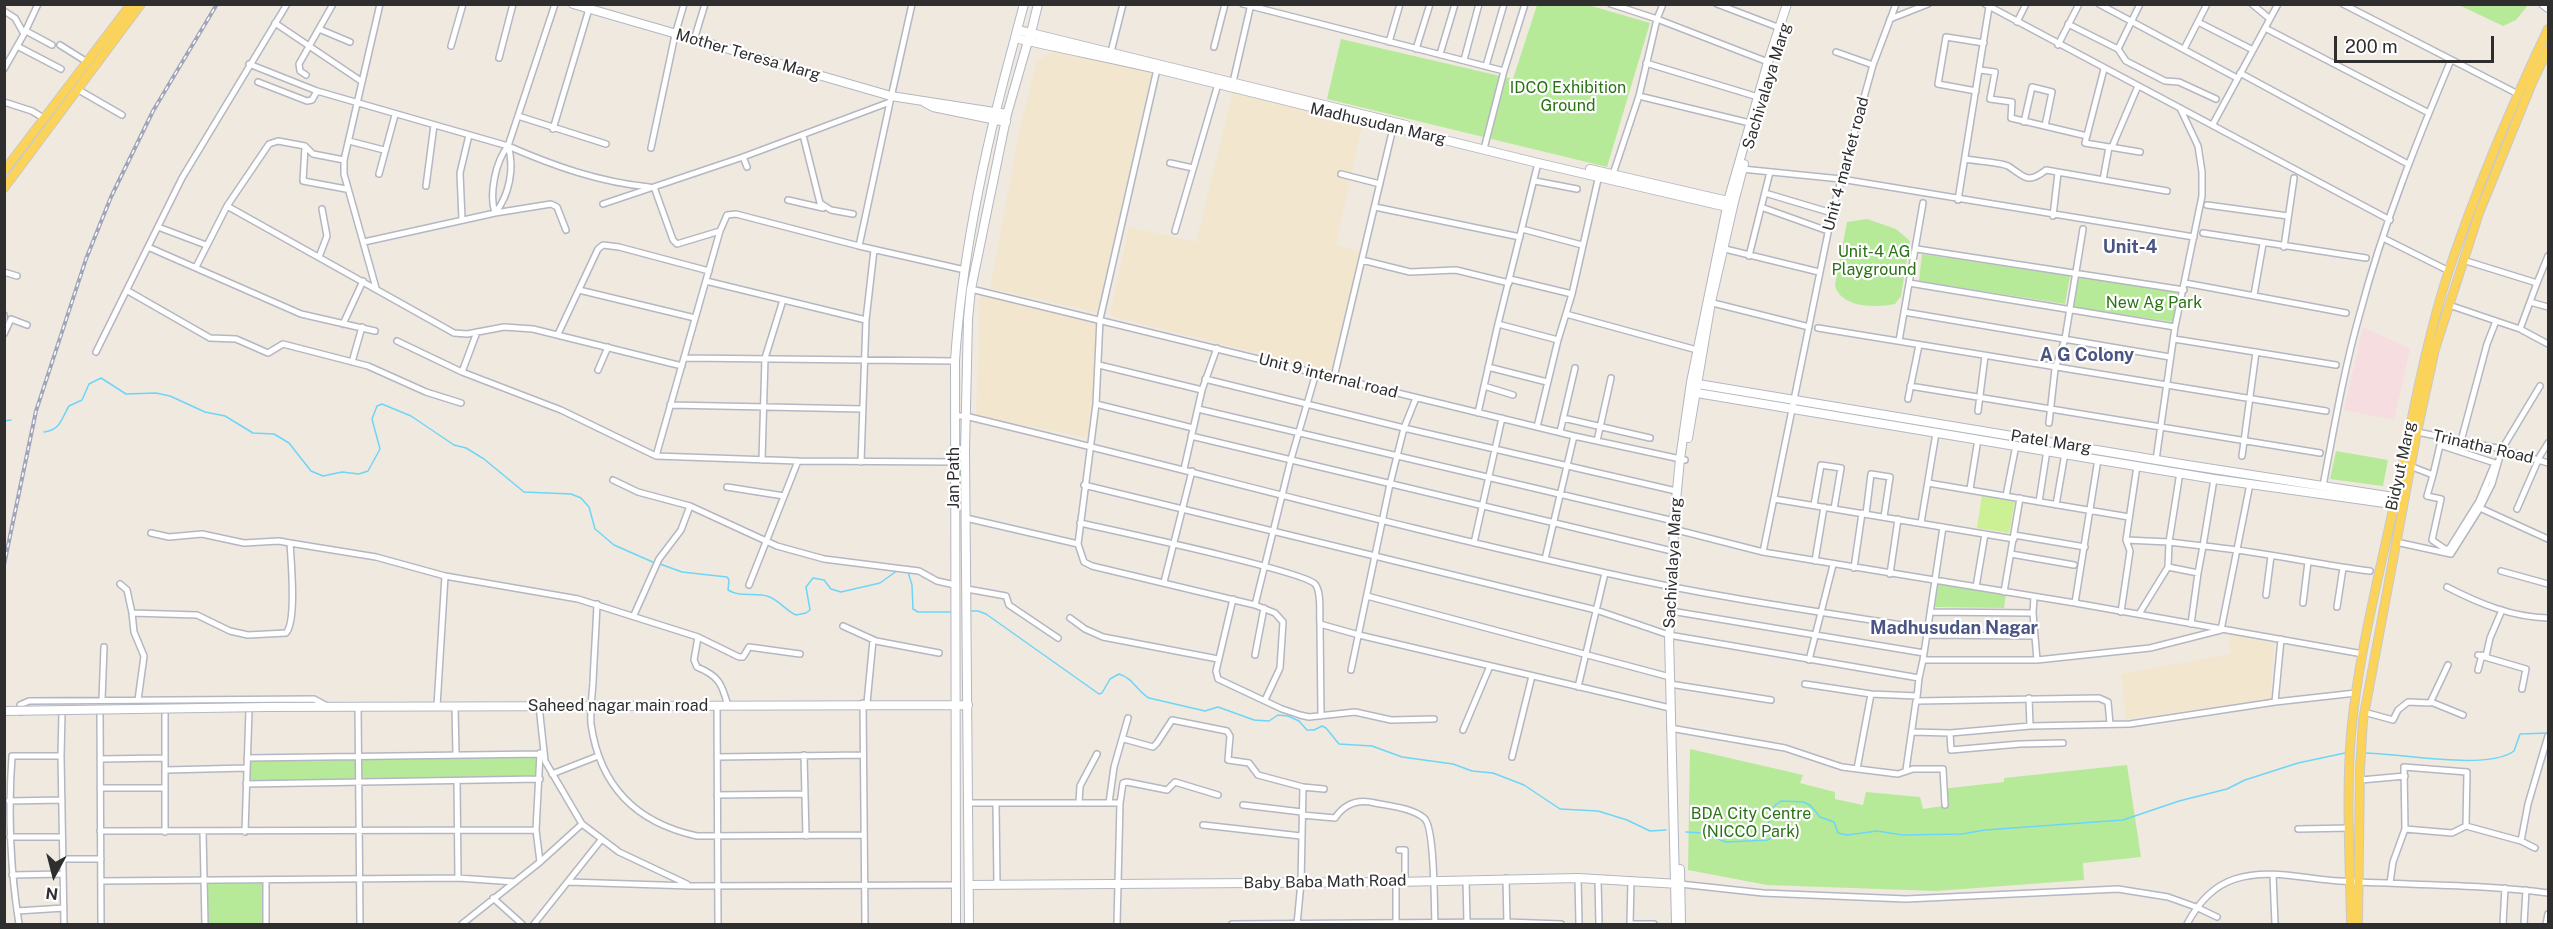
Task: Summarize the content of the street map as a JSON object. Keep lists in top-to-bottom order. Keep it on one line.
{"streets":{"main road":["Mother Teresa Marg","Sachivalaya Marg","Madhusudan Marg","Patel Marg","Bidyut Marg","Jan Path","Saheed nagar main road","Baby Baba Math Road"],"street":["Unit 4 market road","Unit 9 internal road","Trinatha Road"]},"crossings":[["Mother Teresa Marg","Jan Path"],["Sachivalaya Marg","Madhusudan Marg"],["Sachivalaya Marg","Unit 9 internal road"],["Sachivalaya Marg","Patel Marg"],["Sachivalaya Marg","Baby Baba Math Road"],["Madhusudan Marg","Jan Path"],["Unit 4 market road","Patel Marg"],["Unit 9 internal road","Jan Path"],["Patel Marg","Bidyut Marg"],["Trinatha Road","Bidyut Marg"],["Jan Path","Saheed nagar main road"],["Jan Path","Baby Baba Math Road"]],"districts":["Unit-4","A G Colony","Madhusudan Nagar"],"parks":["IDCO Exhibition Ground","Unit-4 AG Playground","New Ag Park","BDA City Centre (NICCO Park)"],"scale_bar":"200 m","north":"bottom"}
